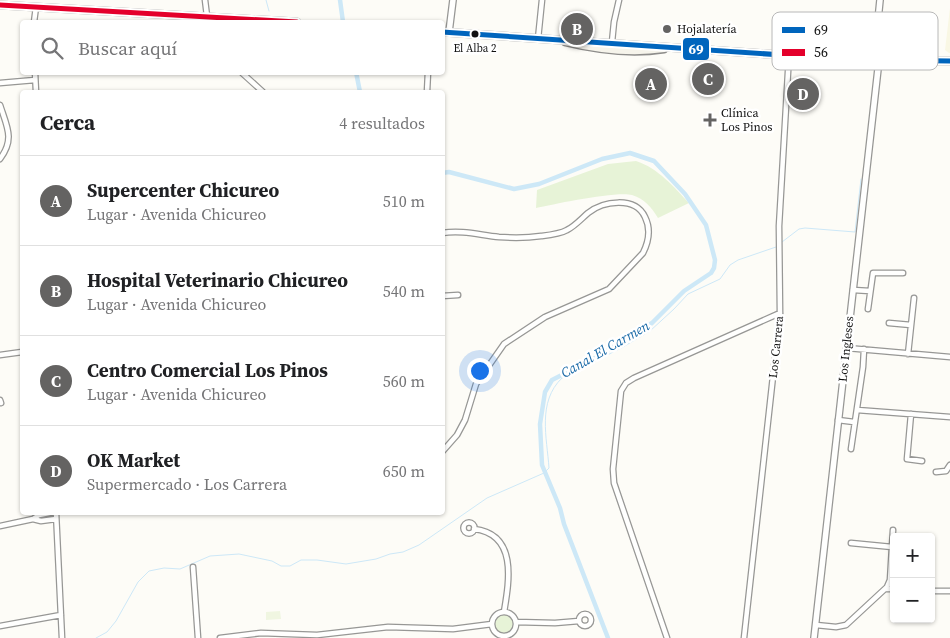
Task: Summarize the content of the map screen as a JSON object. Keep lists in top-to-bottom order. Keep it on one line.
{"streets":{"street":["Los Carrera","Los Ingleses"]},"water":["Canal El Carmen"],"places":{"other":["Hojalatería","El Alba 2"],"health":["Clínica Los Pinos"]},"lines":["transit line 56","transit line 69"],"legend":["69","56"],"page":{"pins":["B","C","A","D"],"search":"Buscar aquí","heading":["Cerca","4 resultados"],"list":[{"mark":"A","name":"Supercenter Chicureo","note":"Lugar · Avenida Chicureo","value":"510 m"},{"mark":"B","name":"Hospital Veterinario Chicureo","note":"Lugar · Avenida Chicureo","value":"540 m"},{"mark":"C","name":"Centro Comercial Los Pinos","note":"Lugar · Avenida Chicureo","value":"560 m"},{"mark":"D","name":"OK Market","note":"Supermercado · Los Carrera","value":"650 m"}],"map_buttons":["+","−"]}}
